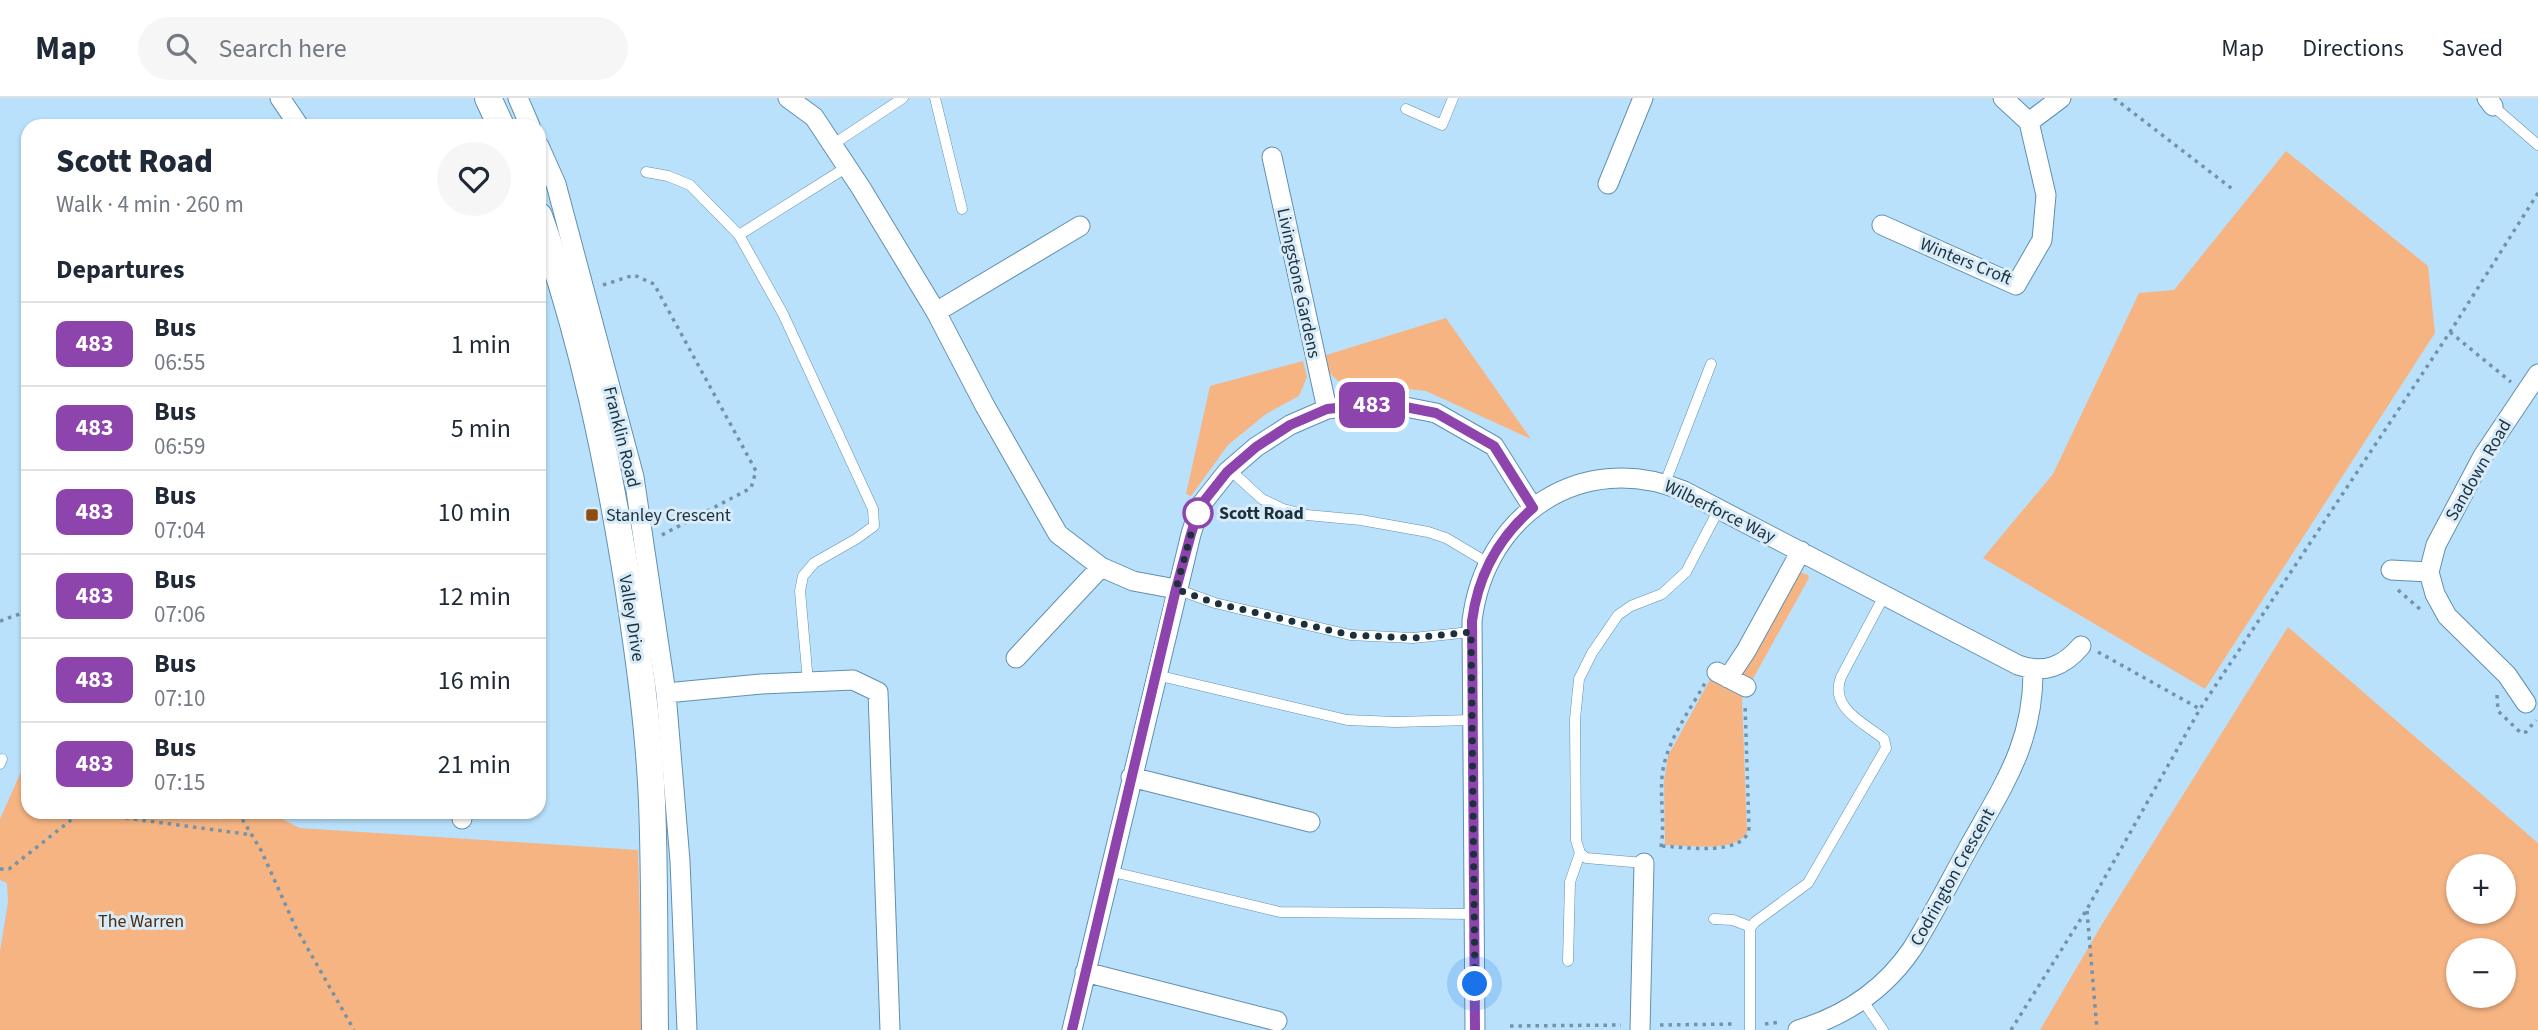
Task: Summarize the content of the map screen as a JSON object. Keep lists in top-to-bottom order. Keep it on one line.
{"streets":{"street":["Winters Croft","Livingstone Gardens","Franklin Road","Sandown Road","Wilberforce Way","Valley Drive","Codrington Crescent"]},"crossings":[["Wilberforce Way","Codrington Crescent"]],"parks":["The Warren"],"places":{"other":["Scott Road"],"transit":["Stanley Crescent"]},"lines":["bus line 483"],"page":{"header":"Map","search":"Search here","nav":["Map","Directions","Saved"],"on_map":"483","heading":[["Scott Road","Walk · 4 min · 260 m"],"Departures"],"list":[{"mark":"483","name":"Bus","note":"06:55","value":"1 min"},{"mark":"483","name":"Bus","note":"06:59","value":"5 min"},{"mark":"483","name":"Bus","note":"07:04","value":"10 min"},{"mark":"483","name":"Bus","note":"07:06","value":"12 min"},{"mark":"483","name":"Bus","note":"07:10","value":"16 min"},{"mark":"483","name":"Bus","note":"07:15","value":"21 min"}],"map_buttons":["+","−"]}}
